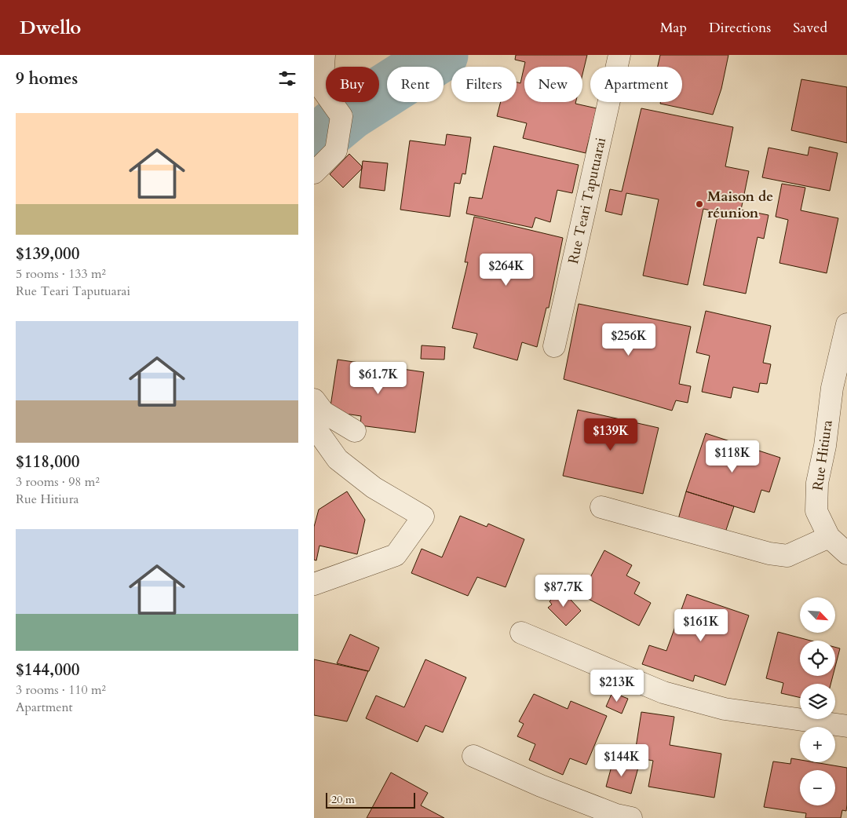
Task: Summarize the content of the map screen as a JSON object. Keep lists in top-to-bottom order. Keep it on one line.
{"streets":{"street":["Rue Teari Taputuarai","Rue Hitiura"]},"places":["Maison de réunion"],"scale_bar":"20 m","north":"bottom right","page":{"header":"Dwello","nav":["Map","Directions","Saved"],"heading":"9 homes","chip":["Buy","Rent","Filters","New","Apartment"],"list":[{"name":"$139,000","note":"5 rooms · 133 m² · Rue Teari Taputuarai"},{"name":"$118,000","note":"3 rooms · 98 m² · Rue Hitiura"},{"name":"$144,000","note":"3 rooms · 110 m² · Apartment"}],"price":["$264K","$256K","$61.7K","$139K","$118K","$87.7K","$161K","$213K","$144K"],"map_buttons":["+","−"],"scale":"20 m"}}
